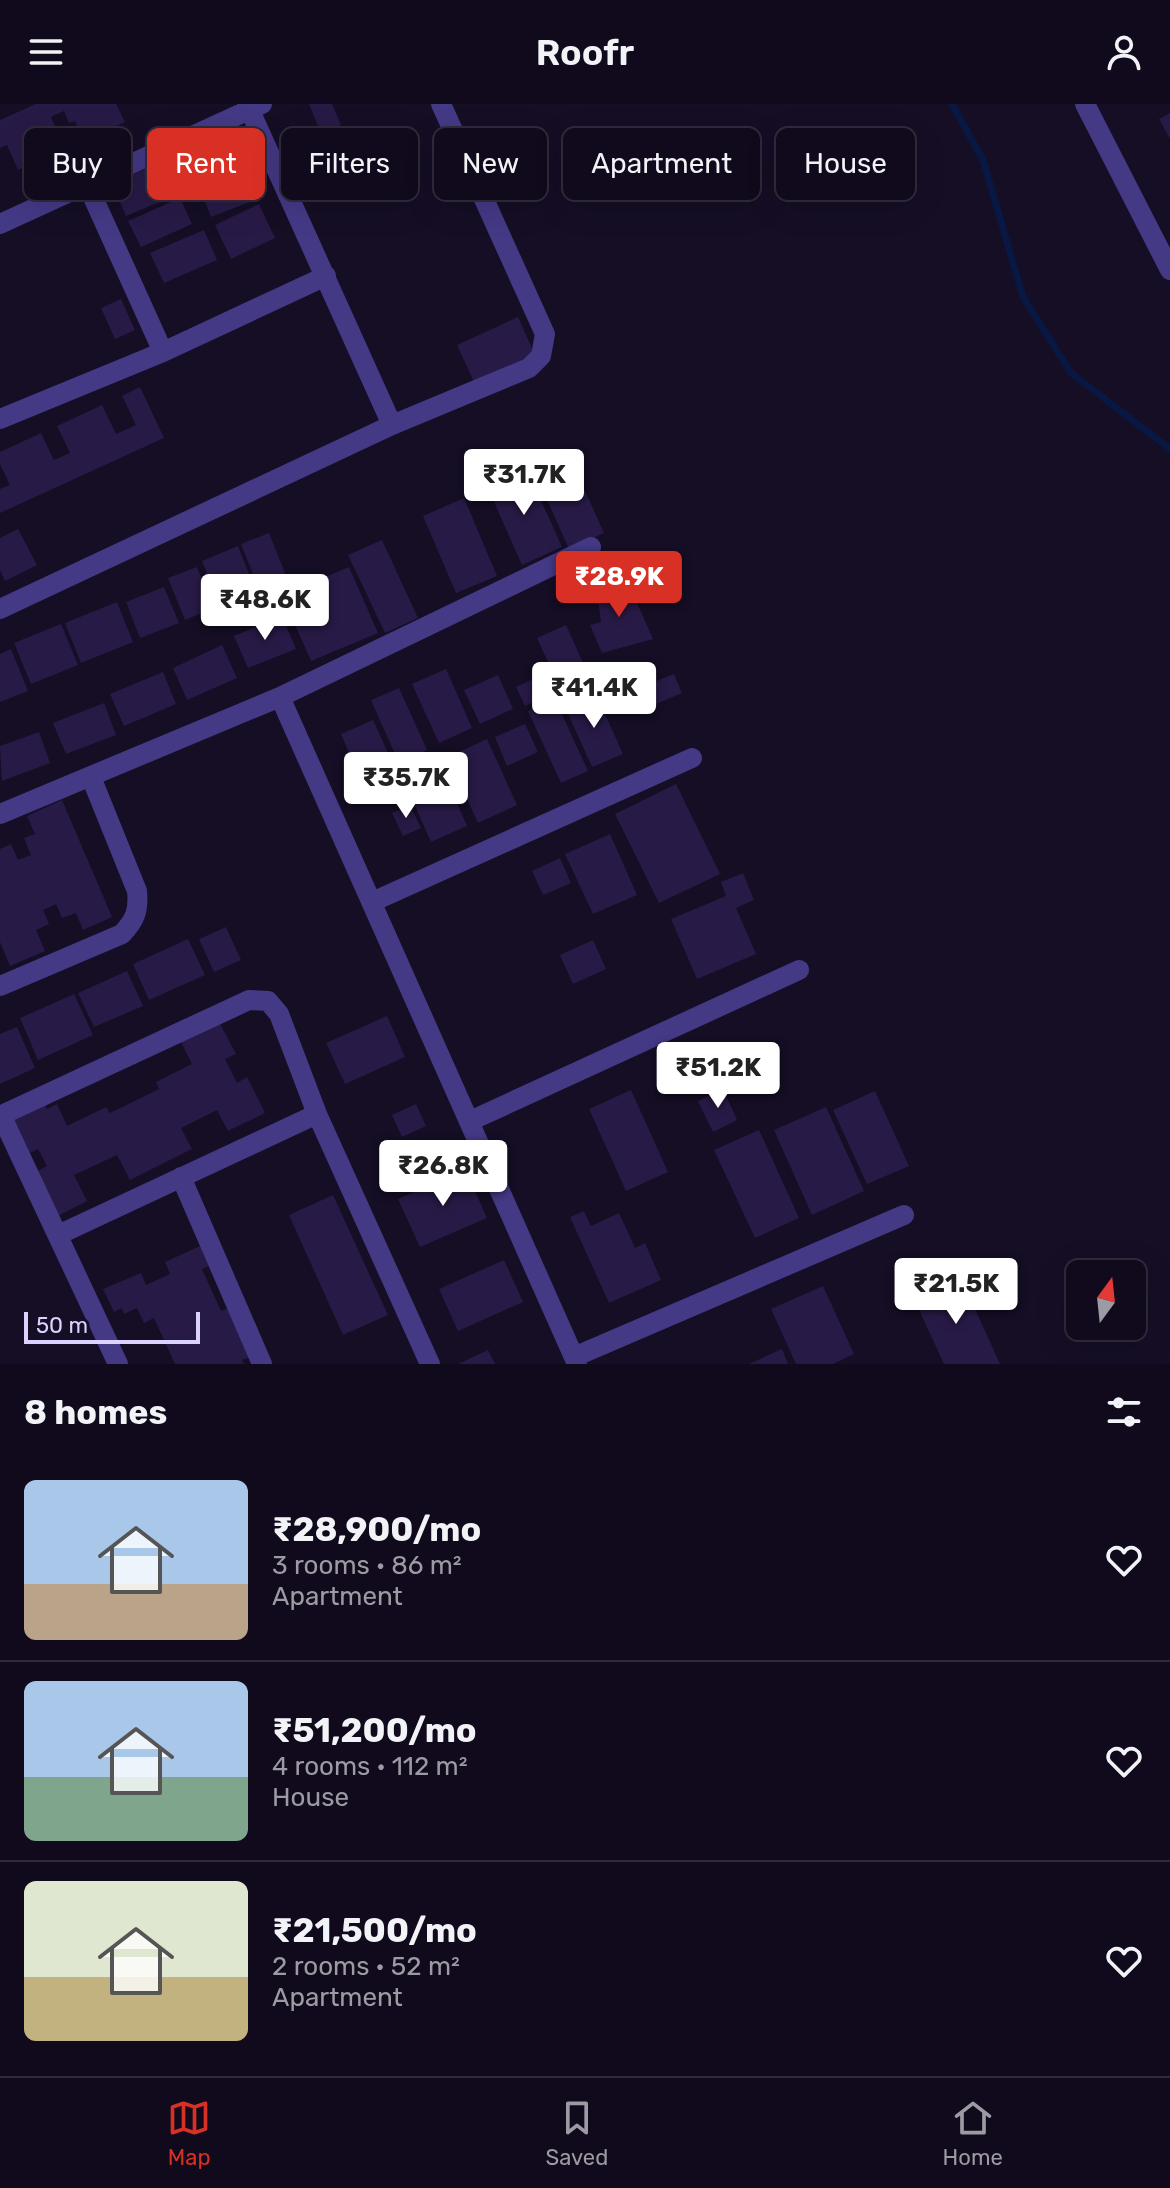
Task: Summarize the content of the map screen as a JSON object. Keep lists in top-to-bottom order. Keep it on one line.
{"scale_bar":"50 m","north":"top","page":{"header":"Roofr","chip":["Buy","Rent","Filters","New","Apartment","House"],"price":["₹31.7K","₹28.9K","₹48.6K","₹41.4K","₹35.7K","₹51.2K","₹26.8K","₹21.5K"],"scale":"50 m","heading":"8 homes","list":[{"name":"₹28,900/mo","note":"3 rooms · 86 m² · Apartment"},{"name":"₹51,200/mo","note":"4 rooms · 112 m² · House"},{"name":"₹21,500/mo","note":"2 rooms · 52 m² · Apartment"}],"tabs":["Map","Saved","Home"]}}
